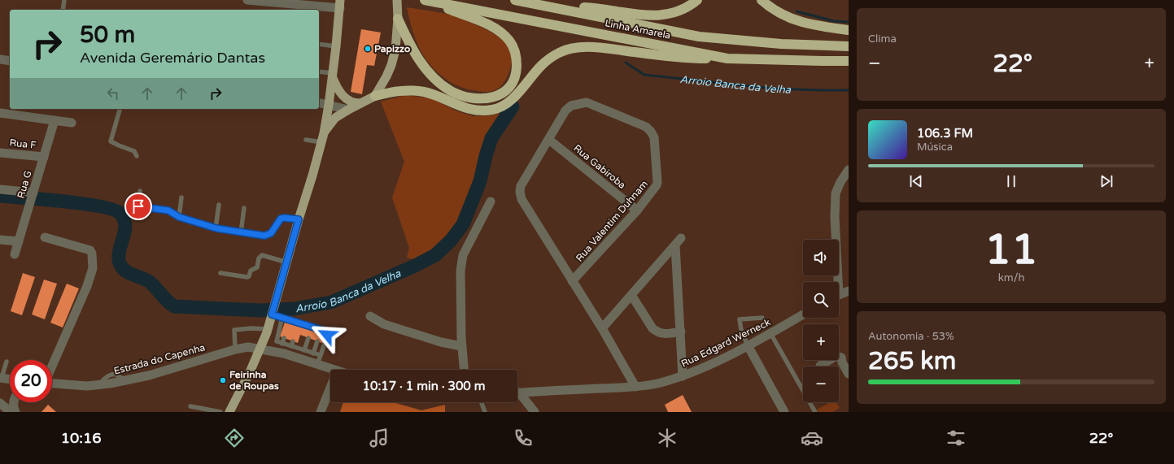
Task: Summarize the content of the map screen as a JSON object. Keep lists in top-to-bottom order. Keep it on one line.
{"streets":{"highway":["Linha Amarela"],"street":["Rua F","Rua Gabiroba","Rua G","Rua Valentim Duhnam","Rua Edgard Werneck","Estrada do Capenha"]},"crossings":[["Rua F","Rua G"],["Rua Gabiroba","Rua Valentim Duhnam"],["Rua Valentim Duhnam","Rua Edgard Werneck"]],"water":["Arroio Banca da Velha"],"places":["Papizzo","Feirinha de Roupas"],"page":{"tile":["Clima",["11","km/h"],["Autonomia · 53%","265 km"]],"turn":["50 m","Avenida Geremário Dantas"],"heat":["−","22°","+"],"song":["106.3 FM","Música"],"map_buttons":["+","−"],"limit":"20","trip":"10:17 · 1 min · 300 m","tabs":["10:16","22°"]}}
